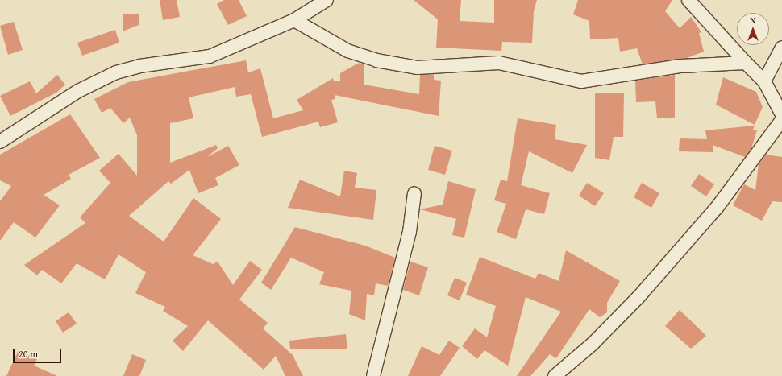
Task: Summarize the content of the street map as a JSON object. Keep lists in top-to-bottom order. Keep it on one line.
{"scale_bar":"20 m","north":"top"}
